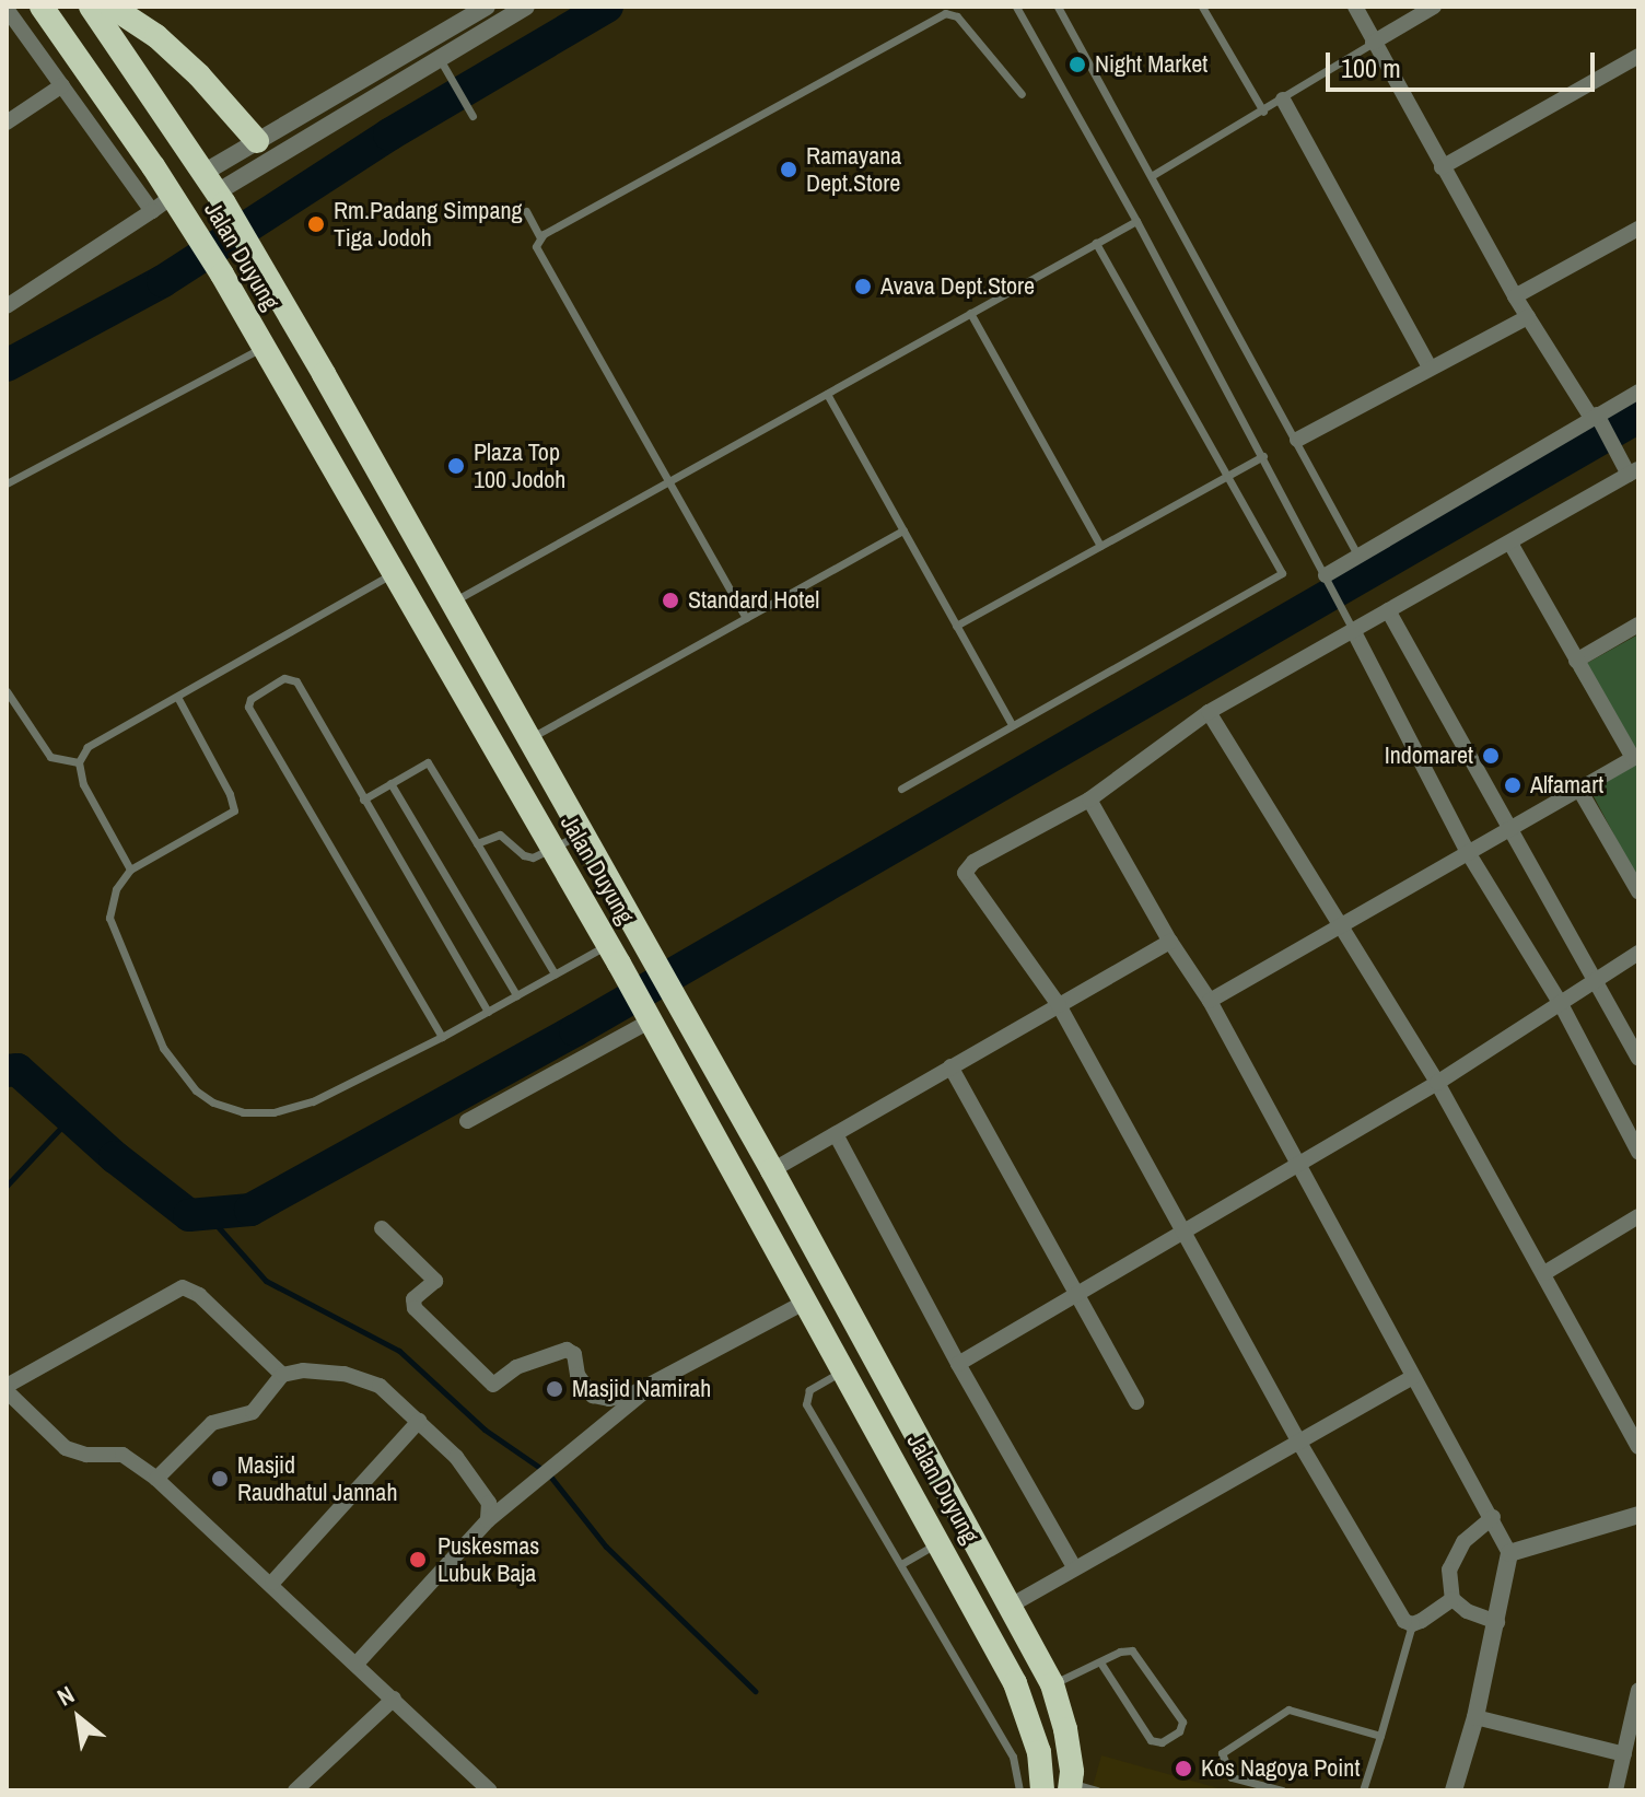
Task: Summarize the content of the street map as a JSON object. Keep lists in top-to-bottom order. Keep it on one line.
{"streets":{"highway":["Jalan Duyung"]},"places":["Night Market","Ramayana Dept.Store","Rm.Padang Simpang Tiga Jodoh","Avava Dept.Store","Plaza Top 100 Jodoh","Standard Hotel","Indomaret","Alfamart","Masjid Namirah","Masjid Raudhatul Jannah","Puskesmas Lubuk Baja","Kos Nagoya Point"],"scale_bar":"100 m","north":"top left"}
